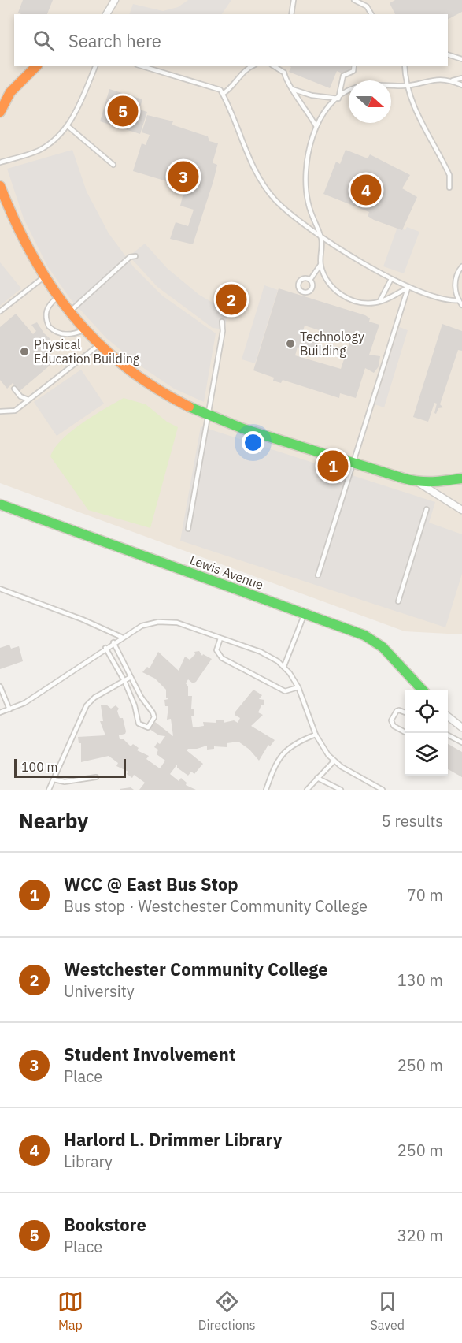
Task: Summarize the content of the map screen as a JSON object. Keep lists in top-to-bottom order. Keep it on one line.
{"streets":{"street":["Lewis Avenue"]},"places":["Technology Building","Physical Education Building"],"scale_bar":"100 m","north":"right","page":{"search":"Search here","pins":["5","3","4","2","1"],"scale":"100 m","heading":["Nearby","5 results"],"list":[{"mark":"1","name":"WCC @ East Bus Stop","note":"Bus stop · Westchester Community College","value":"70 m"},{"mark":"2","name":"Westchester Community College","note":"University","value":"130 m"},{"mark":"3","name":"Student Involvement","note":"Place","value":"250 m"},{"mark":"4","name":"Harlord L. Drimmer Library","note":"Library","value":"250 m"},{"mark":"5","name":"Bookstore","note":"Place","value":"320 m"}],"nav":["Map","Directions","Saved"]}}
